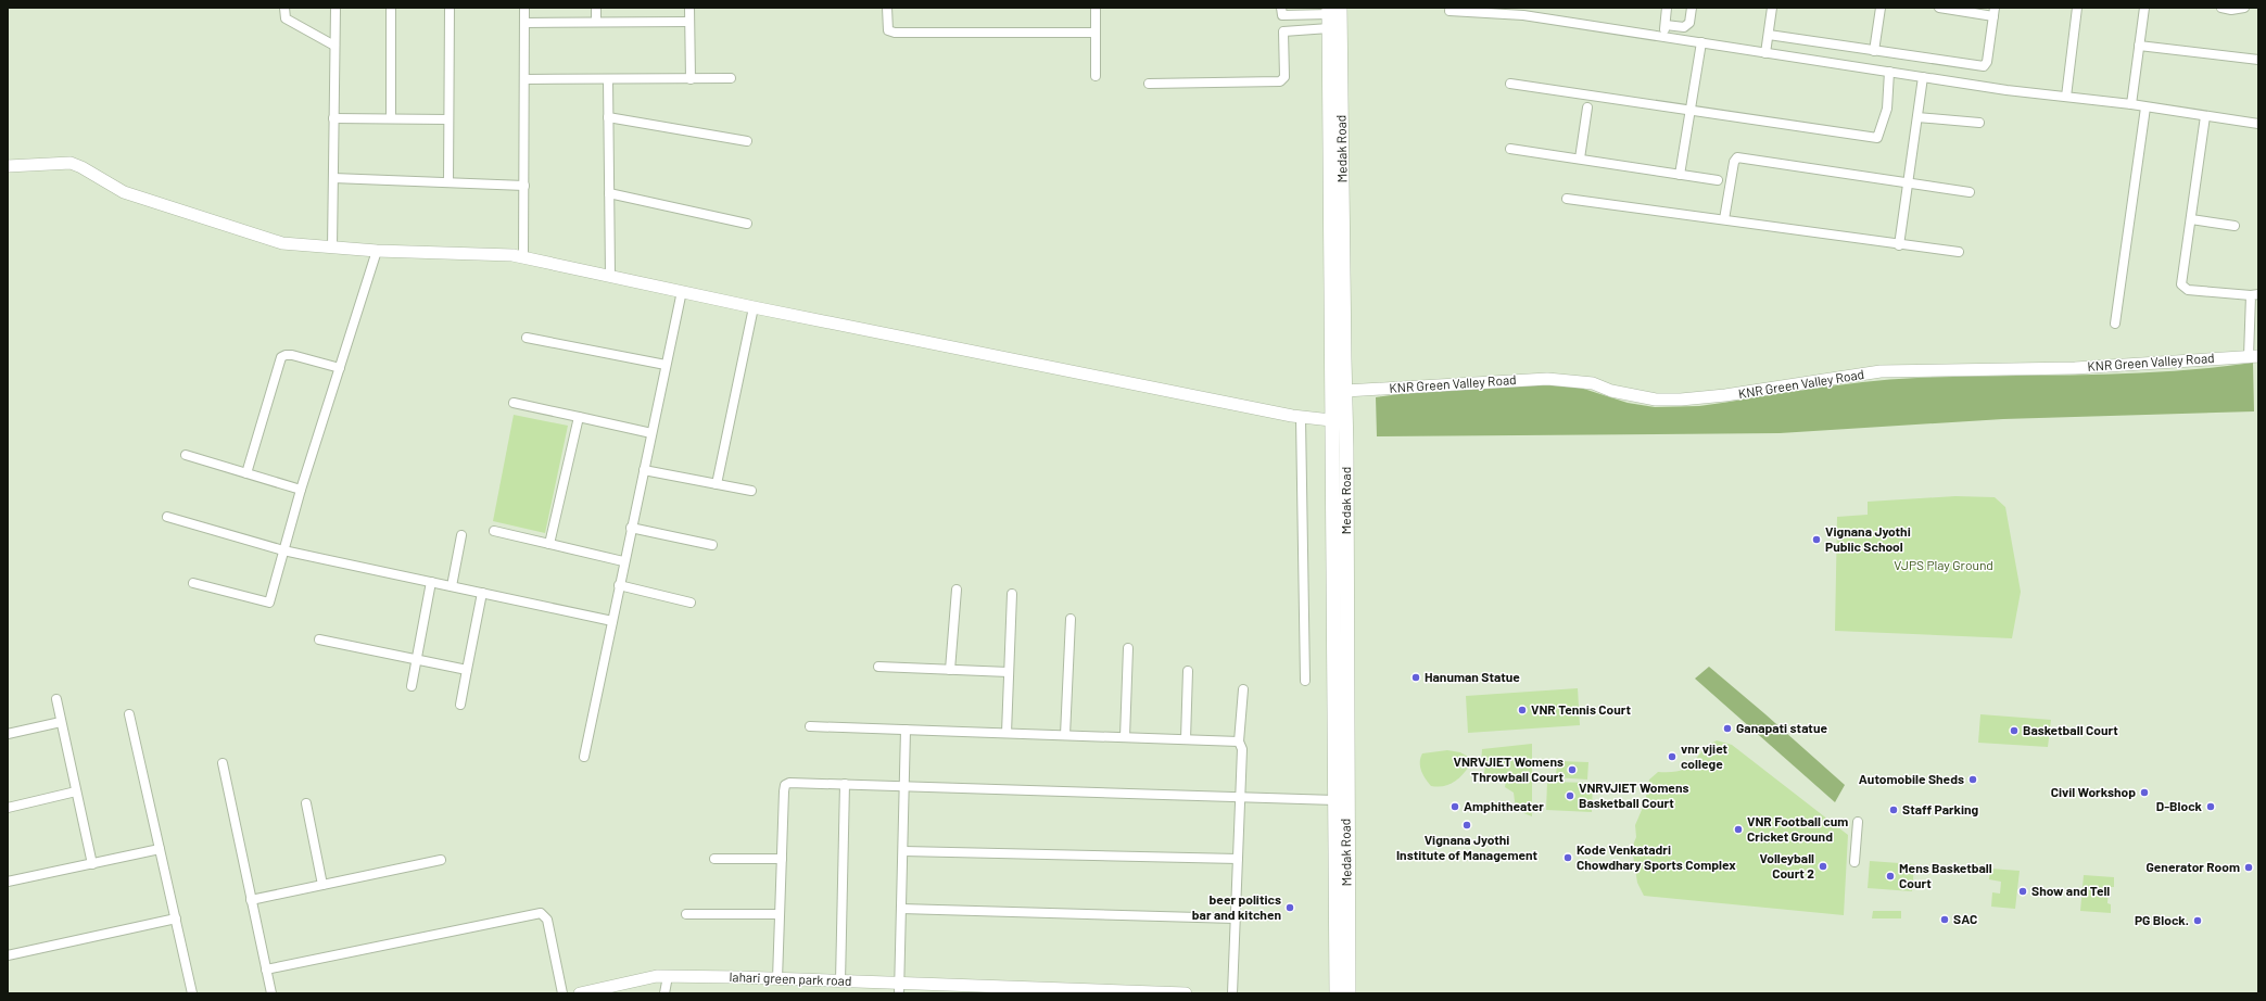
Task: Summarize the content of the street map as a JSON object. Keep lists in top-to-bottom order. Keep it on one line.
{"streets":{"main road":["Medak Road"],"street":["KNR Green Valley Road","lahari green park road"]},"crossings":[["Medak Road","KNR Green Valley Road"]],"parks":["VJPS Play Ground"],"places":["Vignana Jyothi Public School","Hanuman Statue","VNR Tennis Court","Ganapati statue","Basketball Court","vnr vjiet college","VNRVJIET Womens Throwball Court","Automobile Sheds","Civil Workshop","VNRVJIET Womens Basketball Court","Amphitheater","D-Block","Staff Parking","Vignana Jyothi Institute of Management","VNR Football cum Cricket Ground","Kode Venkatadri Chowdhary Sports Complex","Volleyball Court 2","Generator Room","Mens Basketball Court","Show and Tell","beer politics bar and kitchen","SAC","PG Block."]}
